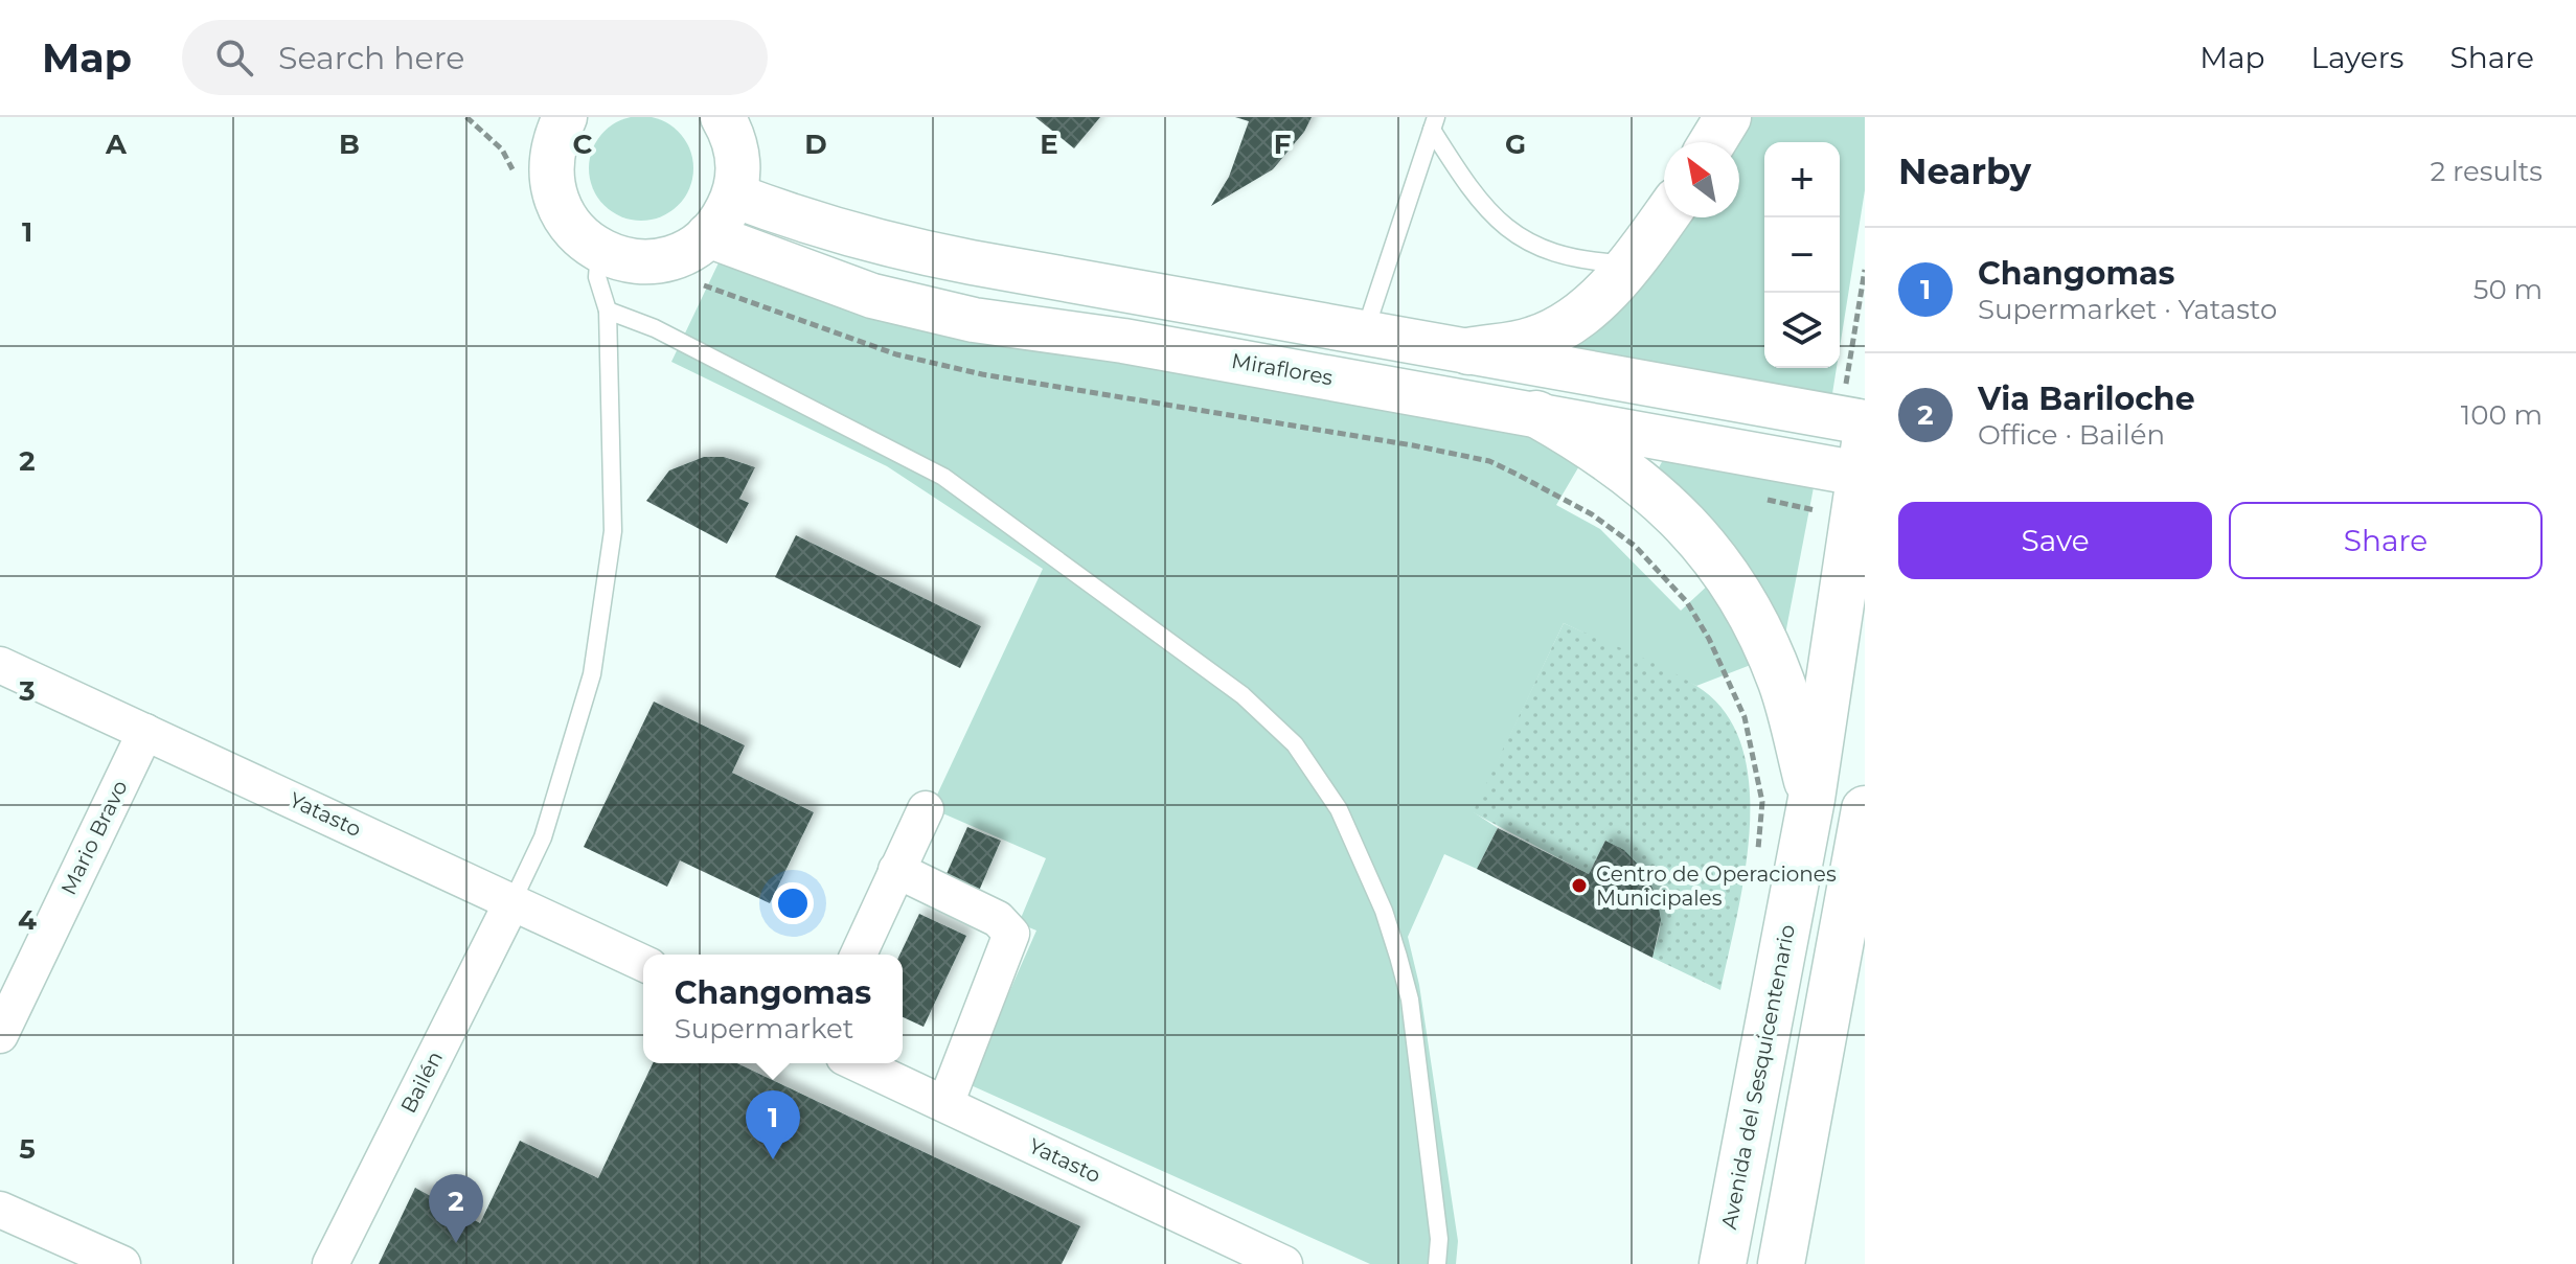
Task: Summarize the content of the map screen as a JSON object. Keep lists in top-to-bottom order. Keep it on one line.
{"streets":{"main road":["Avenida del Sesquicentenario"],"street":["Miraflores","Yatasto","Mario Bravo","Bailén"]},"crossings":[["Miraflores","Avenida del Sesquicentenario"],["Yatasto","Mario Bravo"],["Yatasto","Bailén"]],"places":["Centro de Operaciones Municipales"],"north":"top left","page":{"header":"Map","search":"Search here","nav":["Map","Layers","Share"],"heading":["Nearby","2 results"],"map_buttons":["+","−"],"list":[{"mark":"1","name":"Changomas","note":"Supermarket · Yatasto","value":"50 m"},{"mark":"2","name":"Via Bariloche","note":"Office · Bailén","value":"100 m"}],"buttons":["Save","Share"],"popup":["Changomas","Supermarket"],"pins":["1","2"]},"grid":{"columns":["A","B","C","D","E","F","G"],"rows":["1","2","3","4","5"]}}
